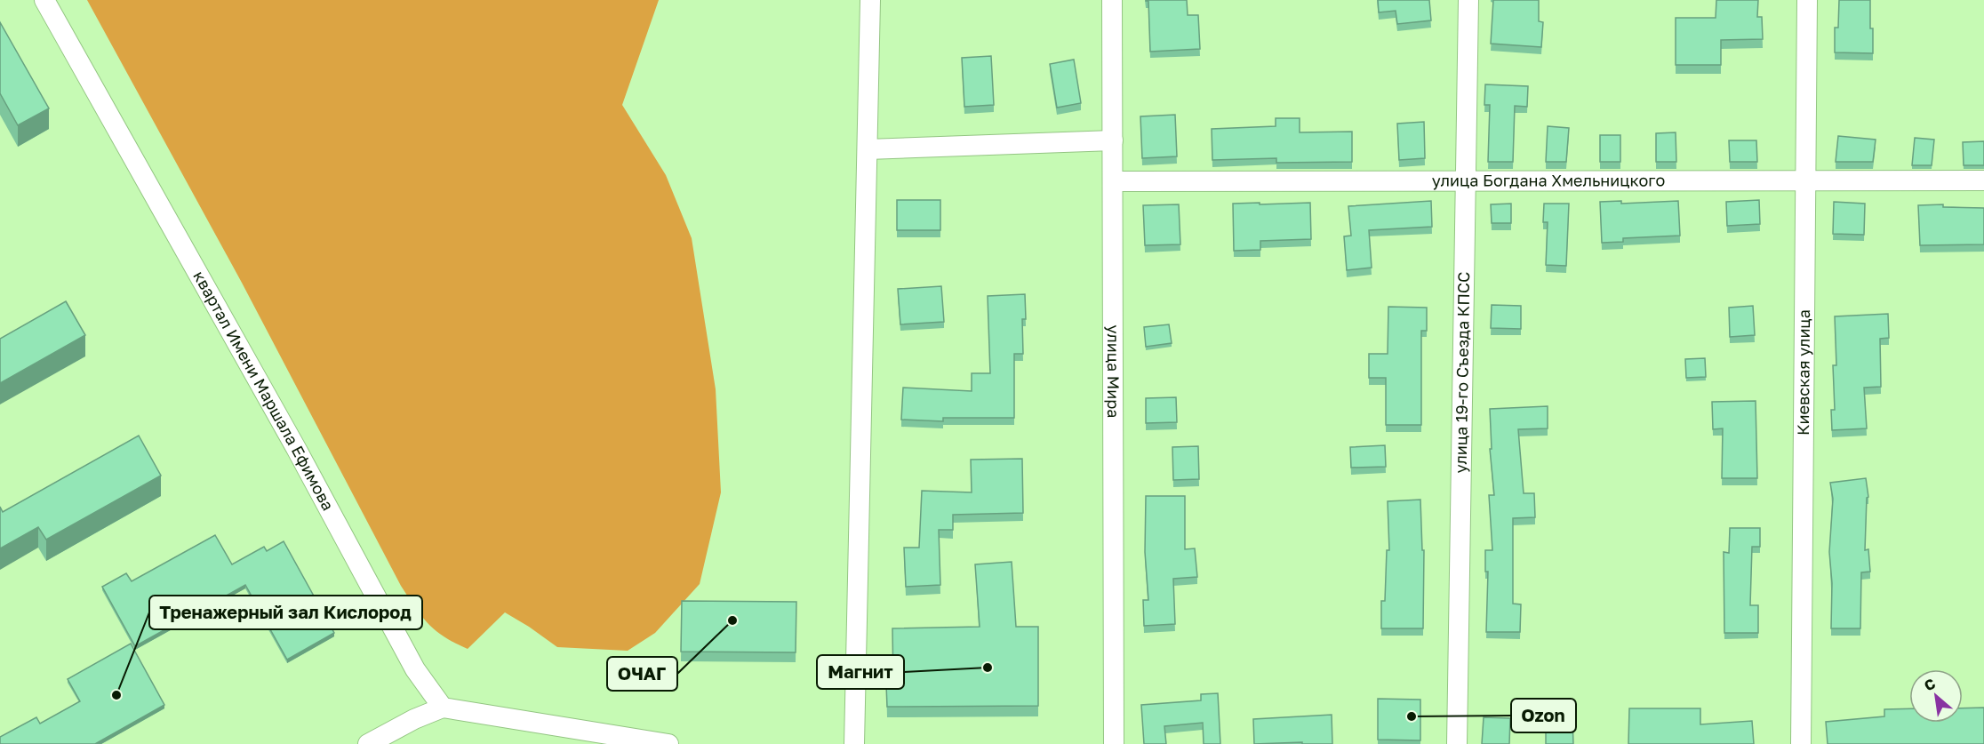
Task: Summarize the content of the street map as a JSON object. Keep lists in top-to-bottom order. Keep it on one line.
{"streets":{"street":["улица Богдана Хмельницкого","улица 19-го Съезда КПСС","улица Мира","Киевская улица","квартал Имени Маршала Ефимова"]},"crossings":[["улица Богдана Хмельницкого","улица 19-го Съезда КПСС"],["улица Богдана Хмельницкого","улица Мира"],["улица Богдана Хмельницкого","Киевская улица"]],"places":["ОЧАГ","Магнит","Тренажерный зал Кислород","Ozon"],"north":"top left"}
